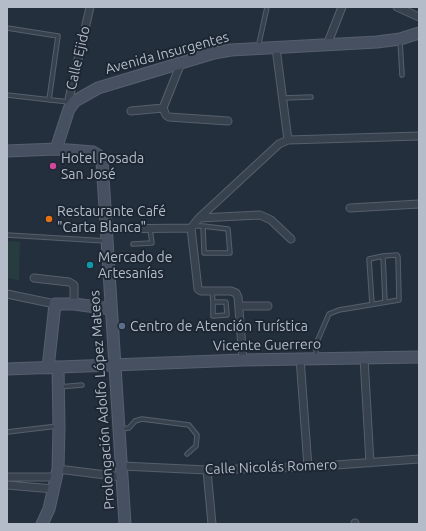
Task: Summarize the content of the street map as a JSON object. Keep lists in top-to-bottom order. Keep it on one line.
{"streets":{"street":["Avenida Insurgentes","Calle Ejido","Vicente Guerrero","Prolongación Adolfo López Mateos","Calle Nicolás Romero"]},"crossings":[["Avenida Insurgentes","Calle Ejido"],["Vicente Guerrero","Prolongación Adolfo López Mateos"],["Prolongación Adolfo López Mateos","Calle Nicolás Romero"]],"places":["Hotel Posada San José","Restaurante Café \"Carta Blanca\"","Mercado de Artesanías","Centro de Atención Turística"]}
